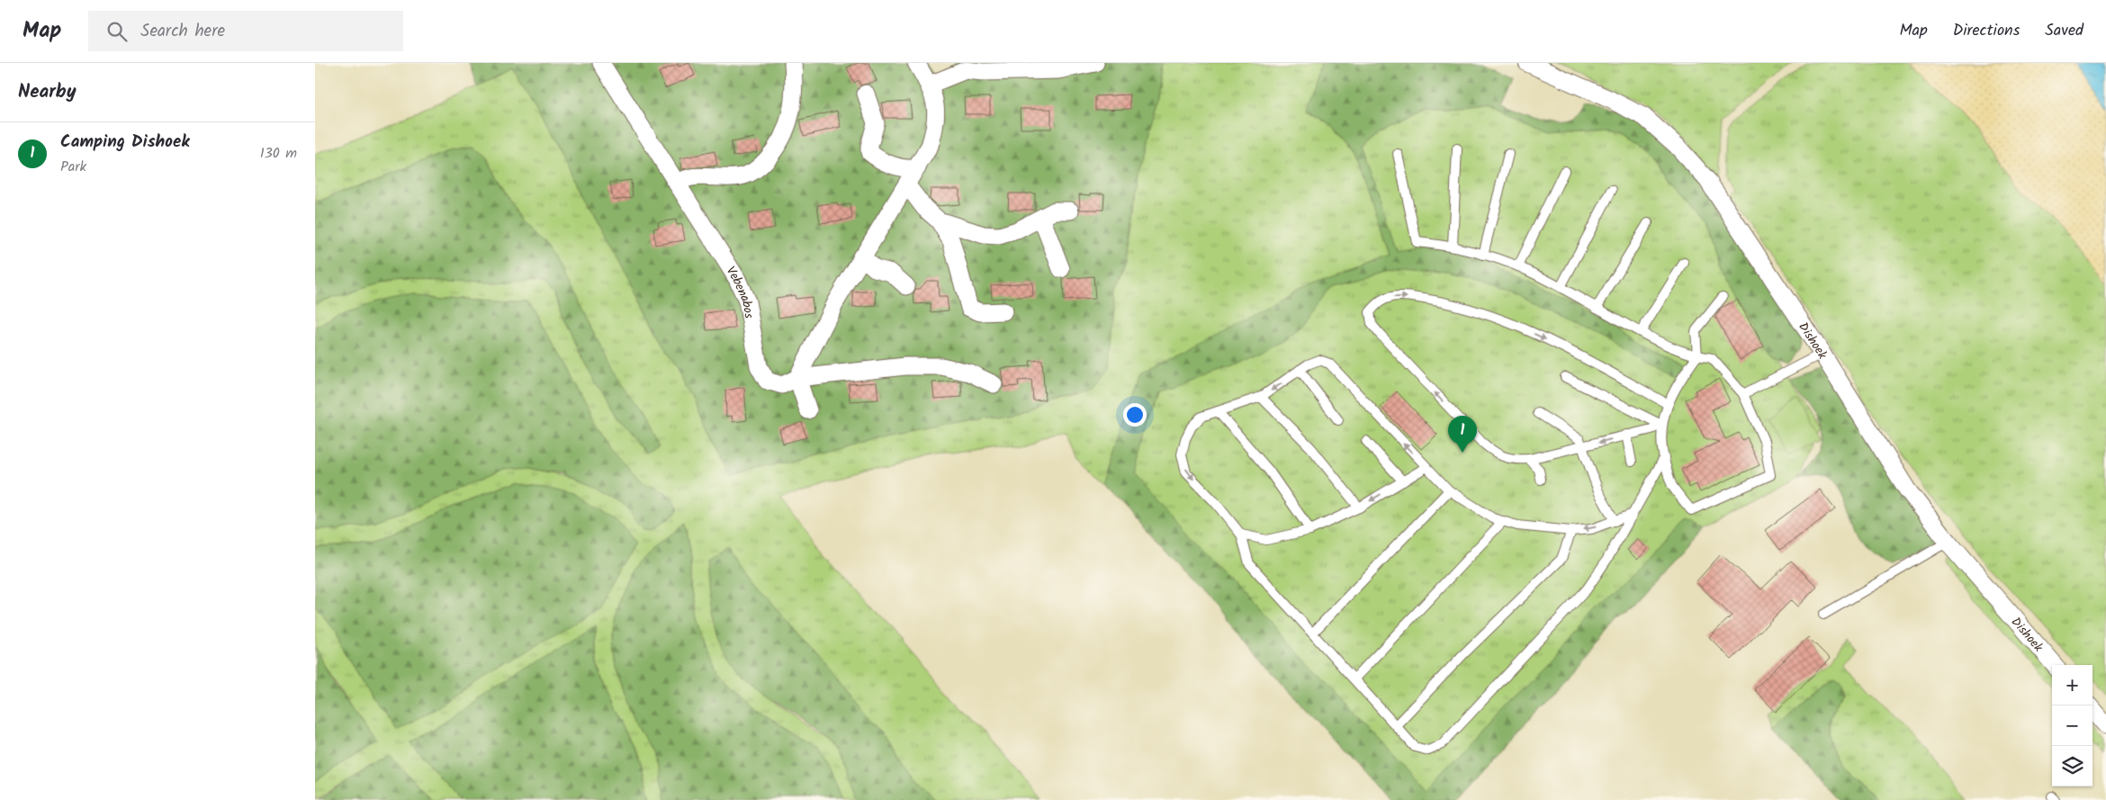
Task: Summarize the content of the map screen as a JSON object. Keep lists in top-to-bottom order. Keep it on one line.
{"streets":{"street":["Vebenabos","Dishoek"]},"page":{"header":"Map","search":"Search here","nav":["Map","Directions","Saved"],"heading":"Nearby","list":[{"mark":"1","name":"Camping Dishoek","note":"Park","value":"130 m"}],"pins":"1","map_buttons":["+","−"]}}
